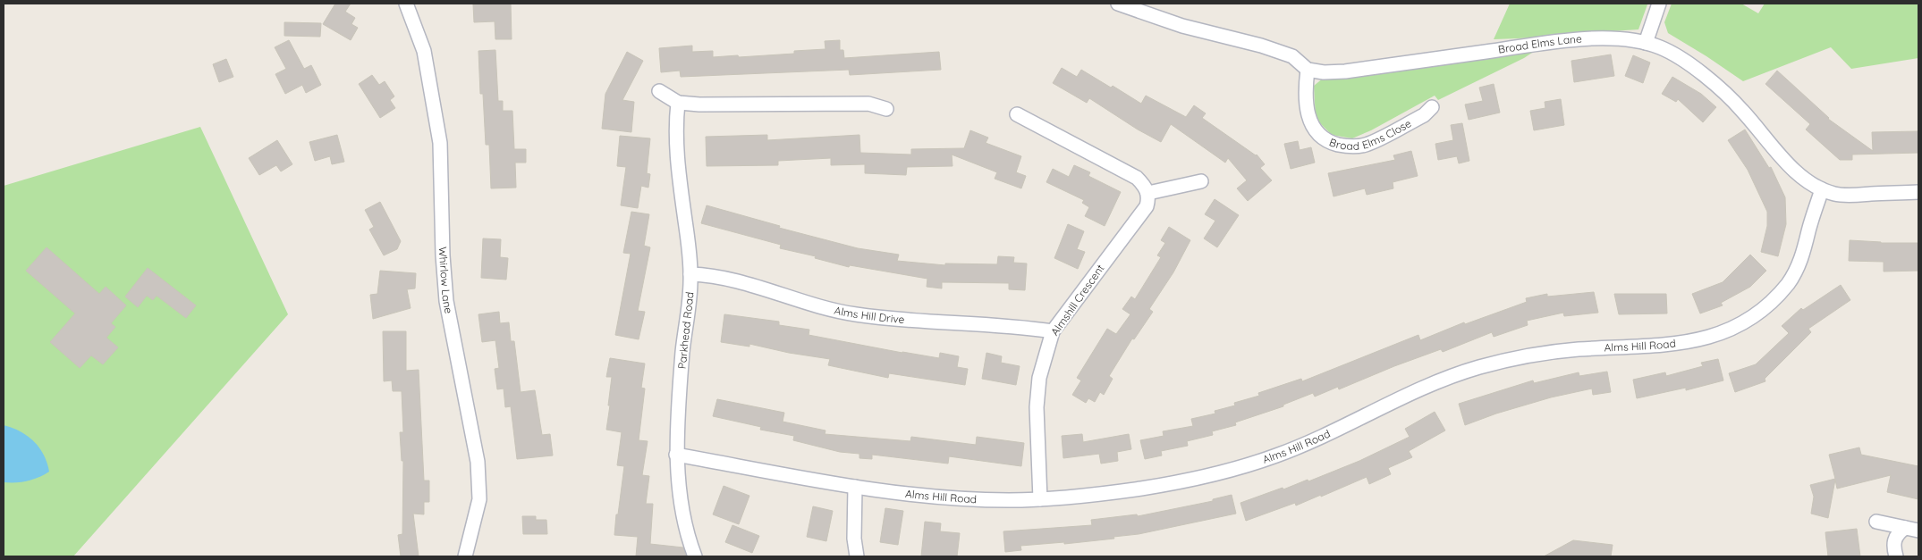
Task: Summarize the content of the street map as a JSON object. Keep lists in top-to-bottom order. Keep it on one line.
{"streets":{"street":["Broad Elms Lane","Broad Elms Close","Whirlow Lane","Almshill Crescent","Alms Hill Drive","Parkhead Road","Alms Hill Road"]},"crossings":[["Broad Elms Lane","Broad Elms Close"],["Broad Elms Lane","Alms Hill Road"],["Almshill Crescent","Alms Hill Drive"],["Almshill Crescent","Alms Hill Road"],["Alms Hill Drive","Parkhead Road"],["Parkhead Road","Alms Hill Road"]]}
